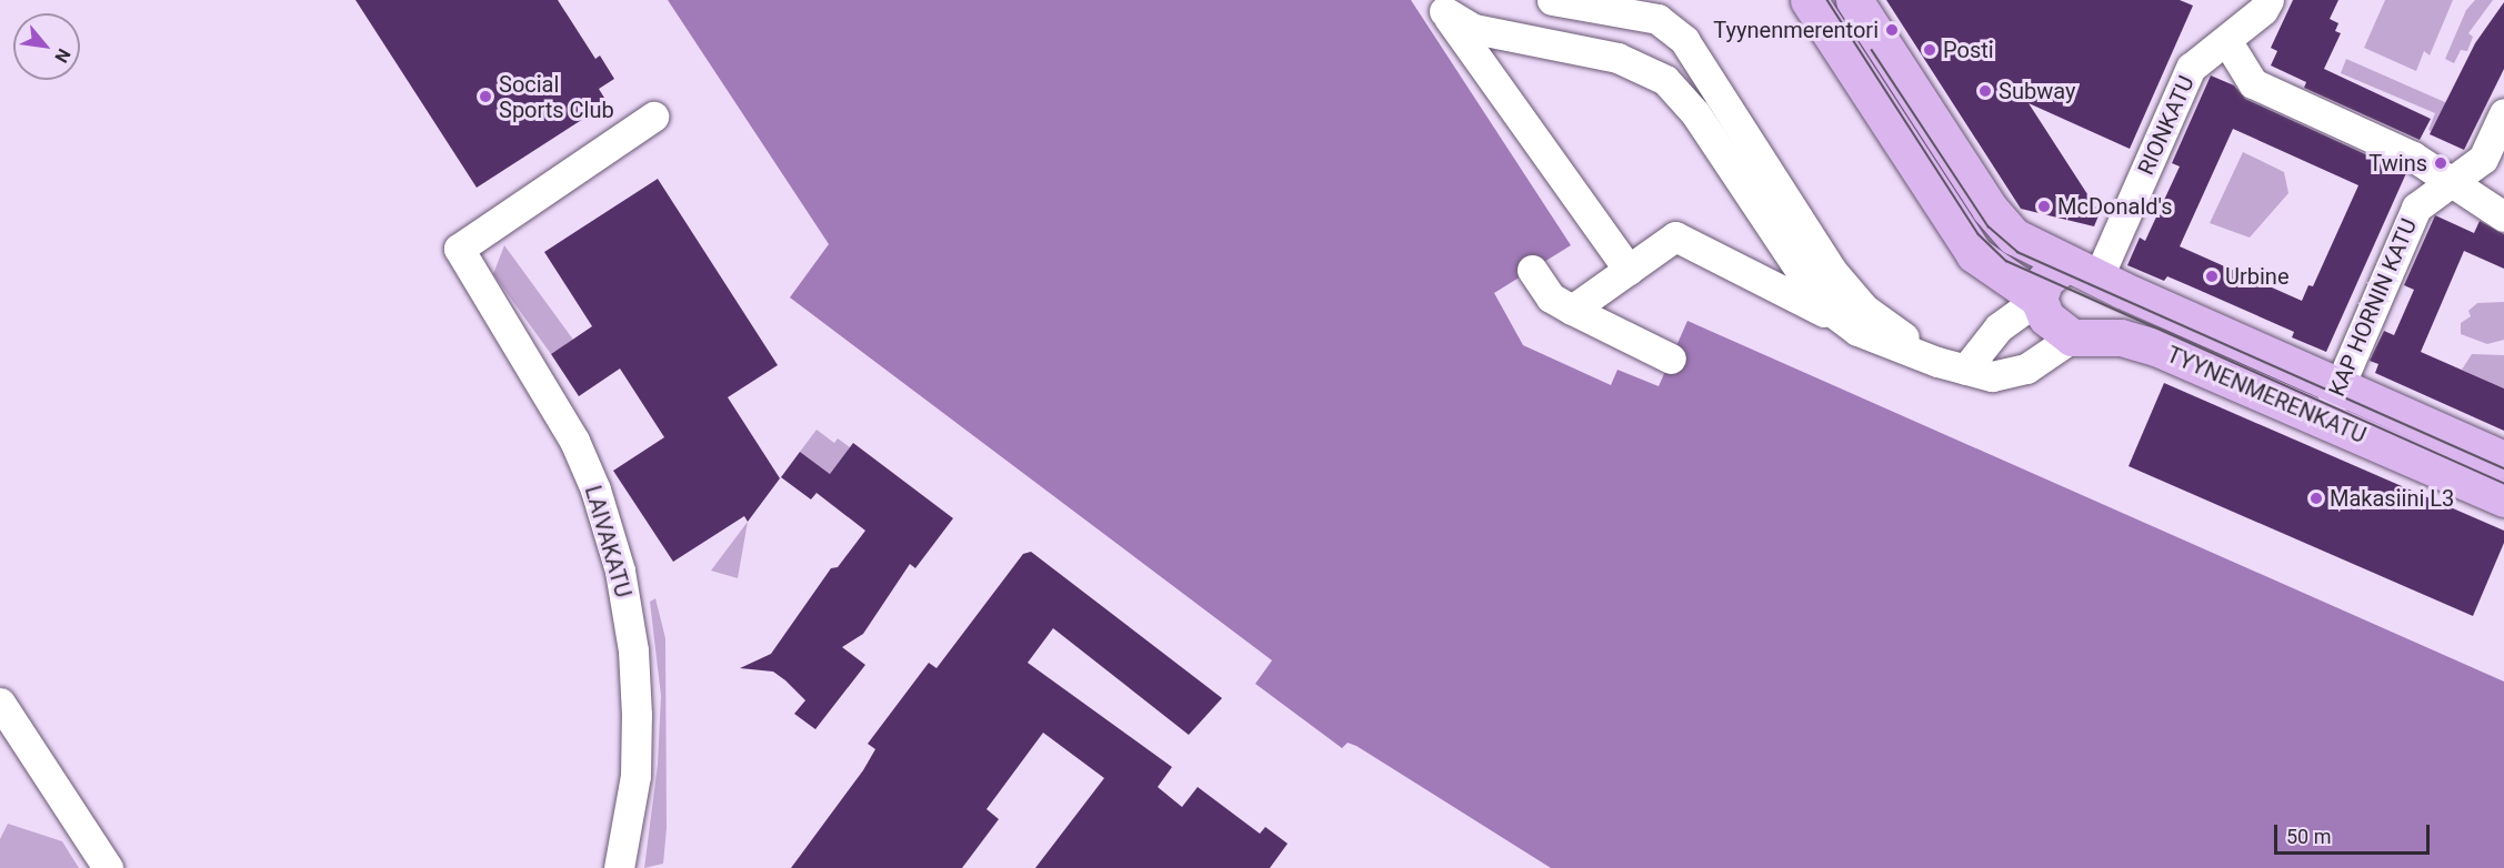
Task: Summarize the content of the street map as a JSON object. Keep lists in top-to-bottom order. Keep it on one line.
{"streets":{"main road":["TYYNENMERENKATU"],"street":["RIONKATU","KAP HORNIN KATU","LAIVAKATU"]},"crossings":[["RIONKATU","TYYNENMERENKATU"],["KAP HORNIN KATU","TYYNENMERENKATU"]],"places":["Tyynenmerentori","Posti","Subway","Social Sports Club","Twins","McDonald's","Urbine","Makasiini L3"],"scale_bar":"50 m","north":"bottom right"}
